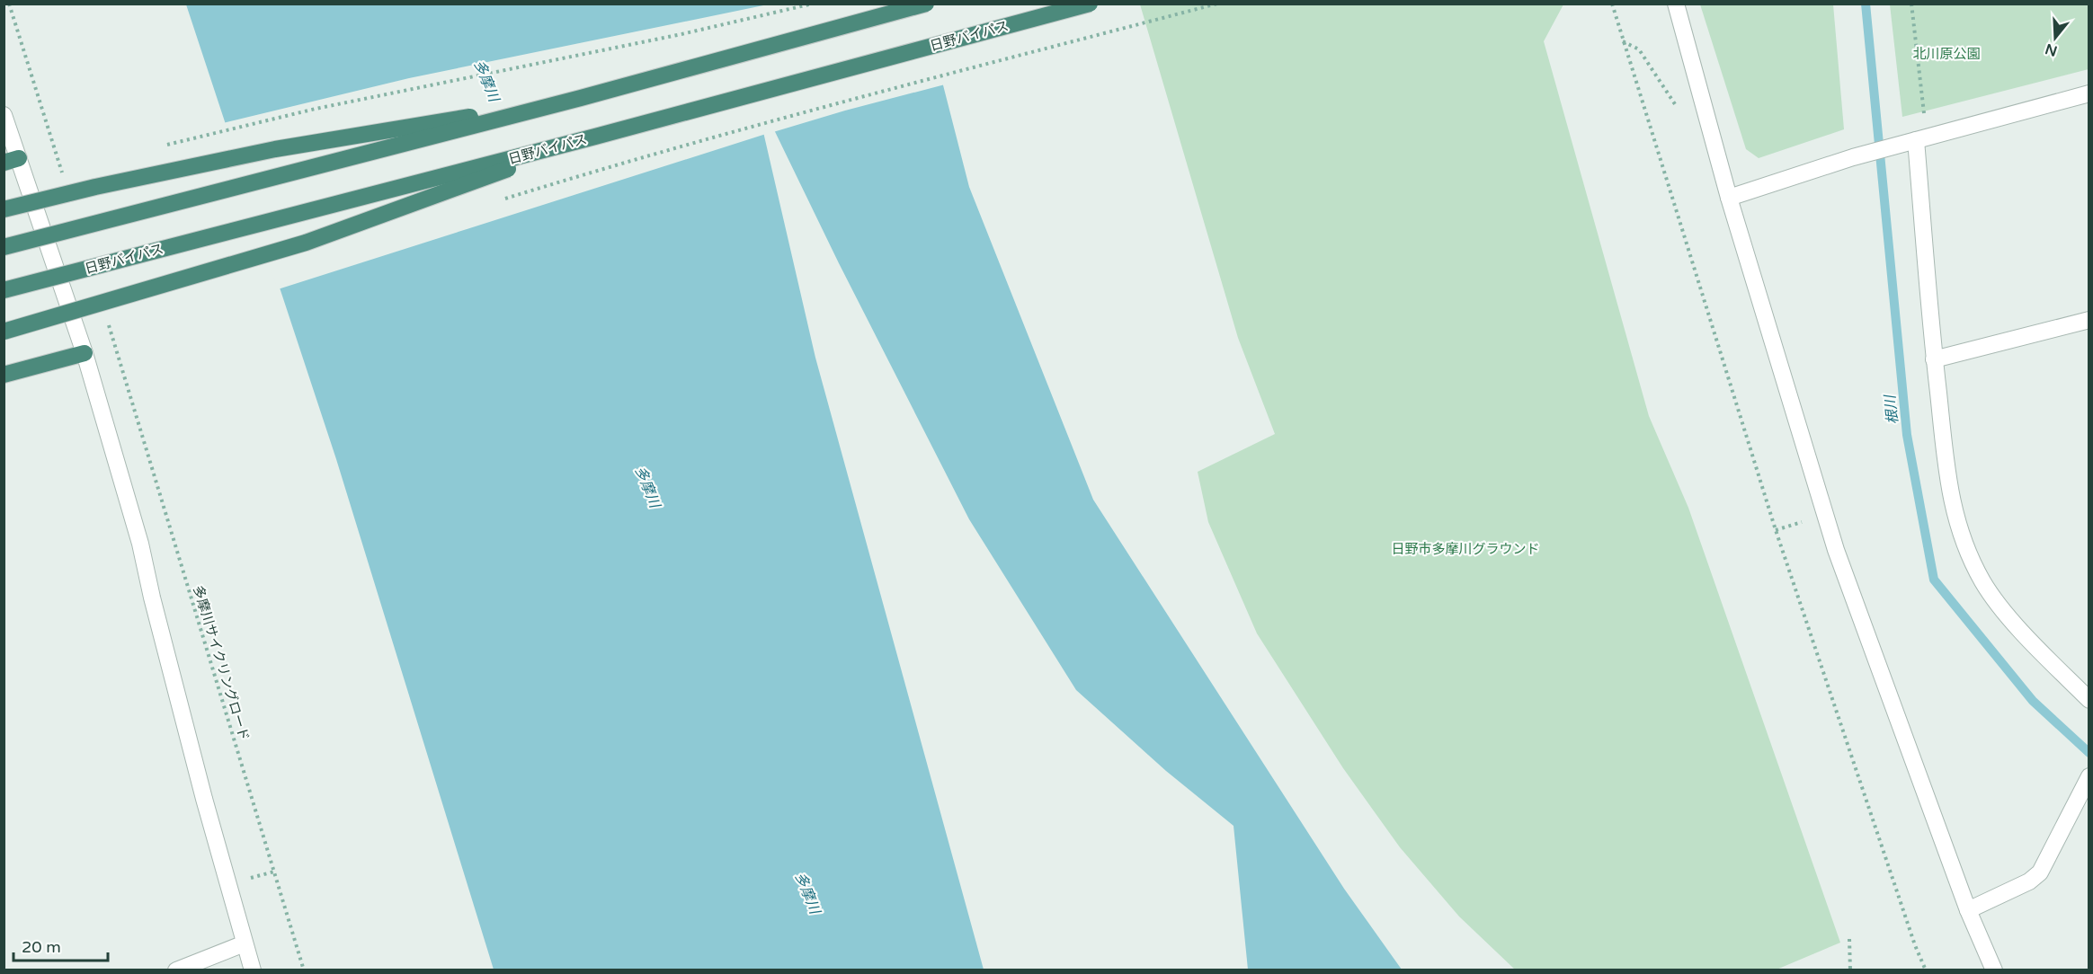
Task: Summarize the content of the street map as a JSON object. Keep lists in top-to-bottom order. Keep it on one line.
{"streets":{"highway":["日野バイパス"],"path":["多摩川サイクリングロード"]},"water":["多摩川","根川"],"parks":["北川原公園","日野市多摩川グラウンド"],"scale_bar":"20 m","north":"bottom"}
